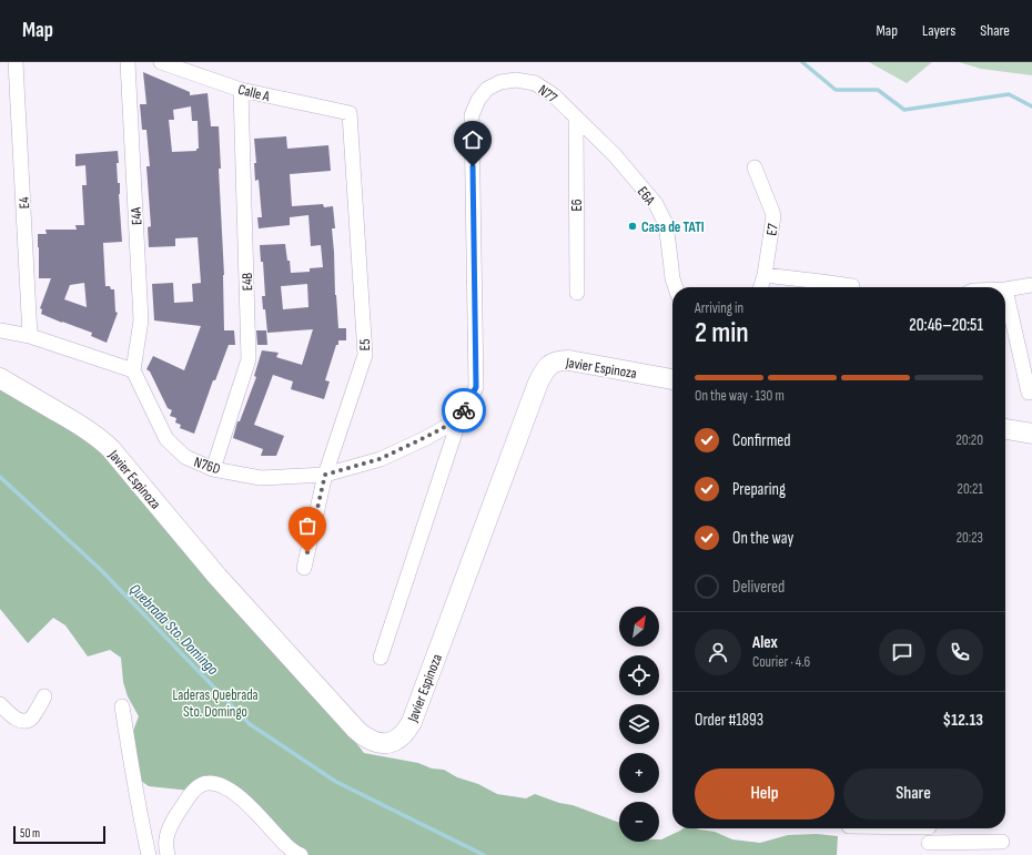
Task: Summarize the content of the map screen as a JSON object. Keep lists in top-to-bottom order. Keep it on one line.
{"streets":{"street":["Calle A","N77","E6A","E4","E6","E4A","E7","E4B","E5","Javier Espinoza","N76D"]},"crossings":[["Calle A","E4B"],["Calle A","E5"],["N77","E6A"],["N77","E6"],["N77","N76D"],["E6A","E6"],["E4A","N76D"],["E4B","N76D"],["E5","N76D"]],"water":["Quebrada Sto. Domingo"],"parks":["Laderas Quebrada Sto. Domingo"],"places":["Casa de TATI"],"scale_bar":"50 m","north":"top right","page":{"header":"Map","nav":["Map","Layers","Share"],"heading":["2 min","Arriving in","20:46–20:51"],"panel":["Alex","Courier · 4.6","Order #1893","$12.13"],"bar":"On the way · 130 m","list":[["Confirmed","20:20"],["Preparing","20:21"],["On the way","20:23"],"Delivered"],"map_buttons":["+","−"],"buttons":["Help","Share"],"scale":"50 m"}}
